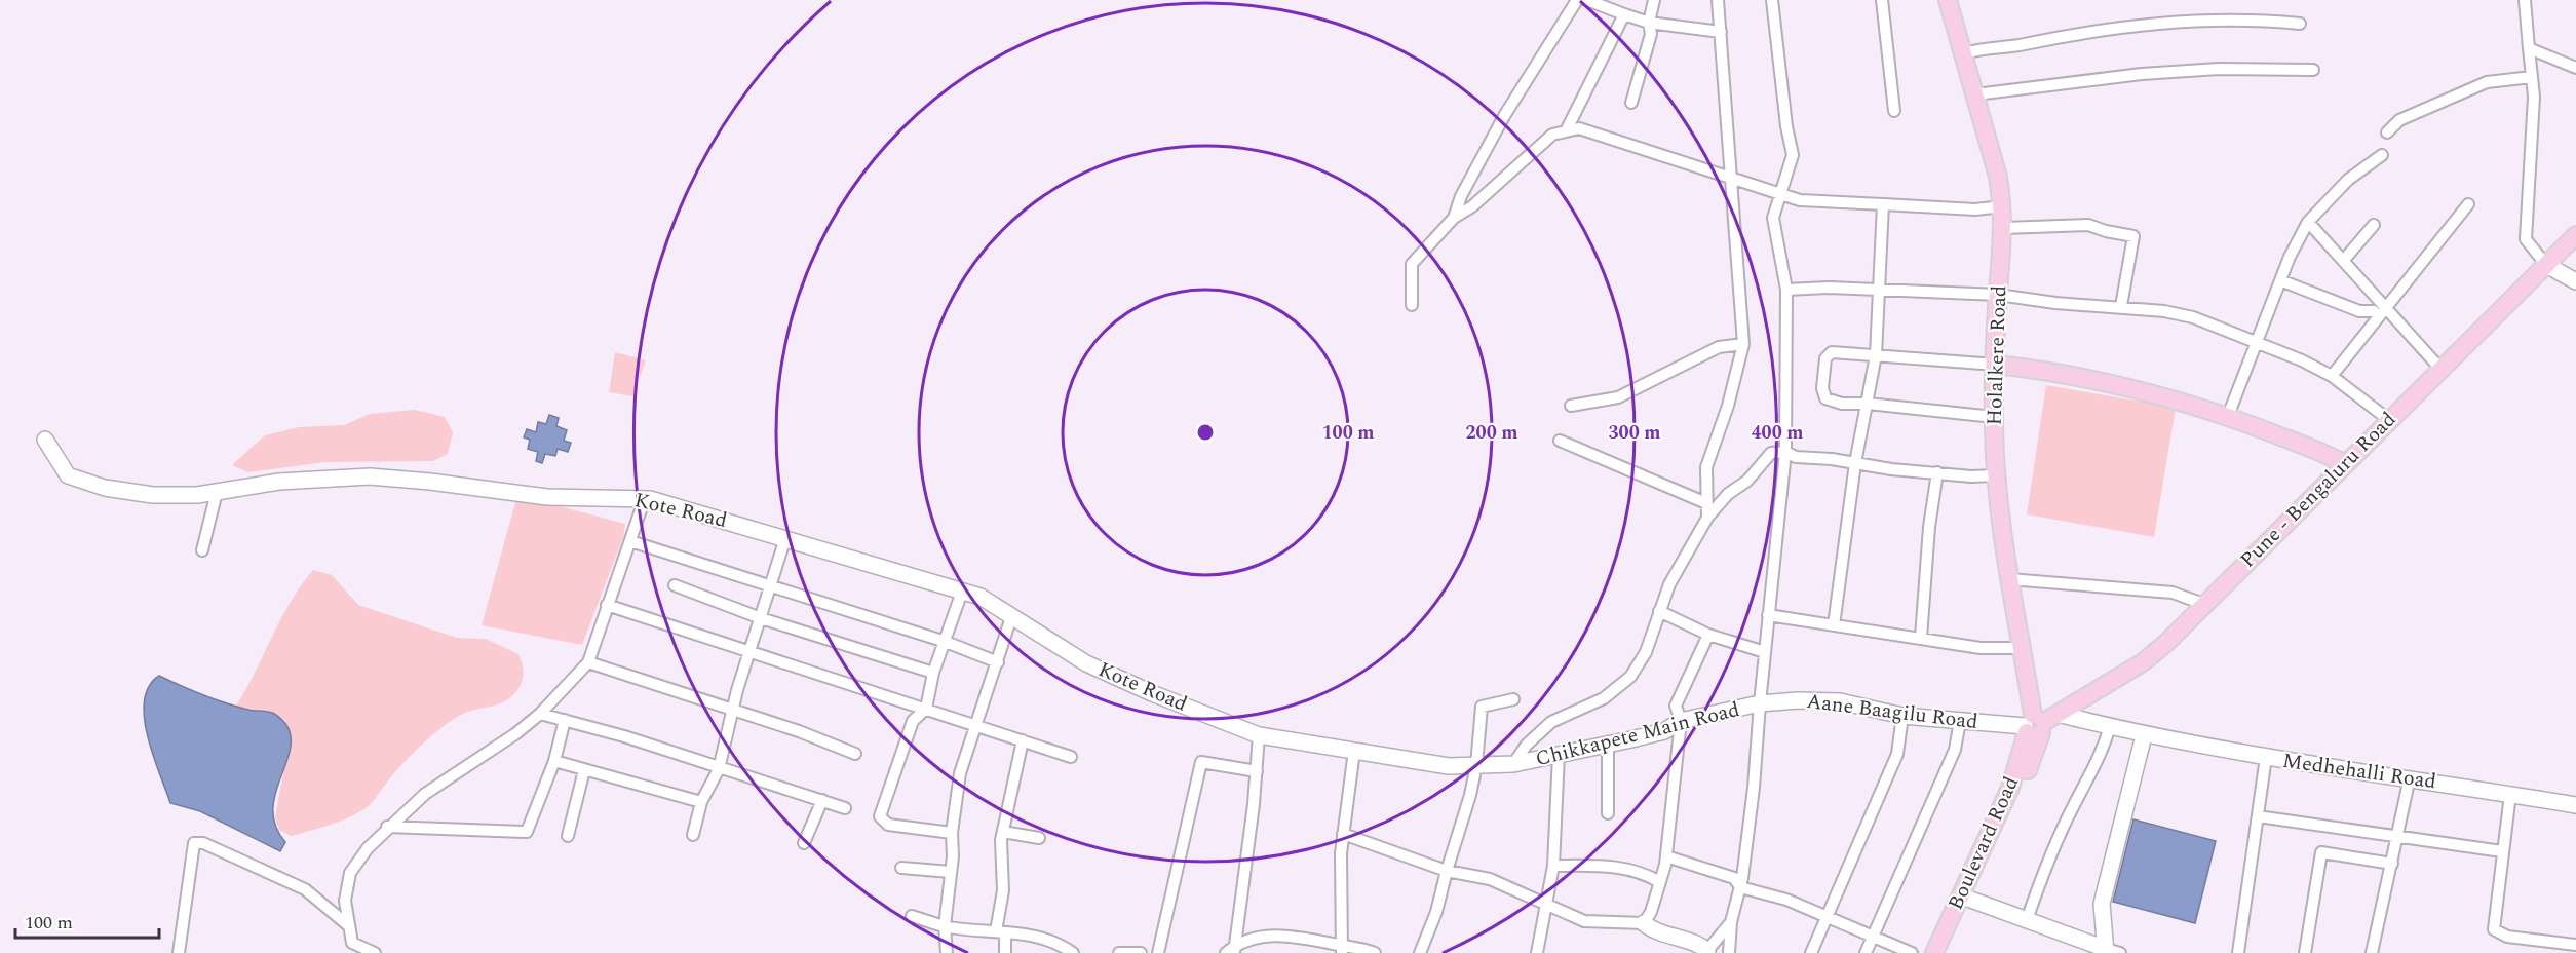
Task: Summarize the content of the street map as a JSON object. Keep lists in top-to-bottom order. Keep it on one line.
{"streets":{"main road":["Holalkere Road","Pune - Bengaluru Road","Boulevard Road"],"street":["Kote Road","Aane Baagilu Road","Chikkapete Main Road","Medhehalli Road"]},"crossings":[["Holalkere Road","Pune - Bengaluru Road"],["Holalkere Road","Aane Baagilu Road"],["Holalkere Road","Boulevard Road"],["Pune - Bengaluru Road","Aane Baagilu Road"],["Pune - Bengaluru Road","Boulevard Road"],["Kote Road","Chikkapete Main Road"],["Aane Baagilu Road","Chikkapete Main Road"],["Aane Baagilu Road","Medhehalli Road"],["Aane Baagilu Road","Boulevard Road"]],"scale_bar":"100 m","rings":["100 m","200 m","300 m","400 m"]}
